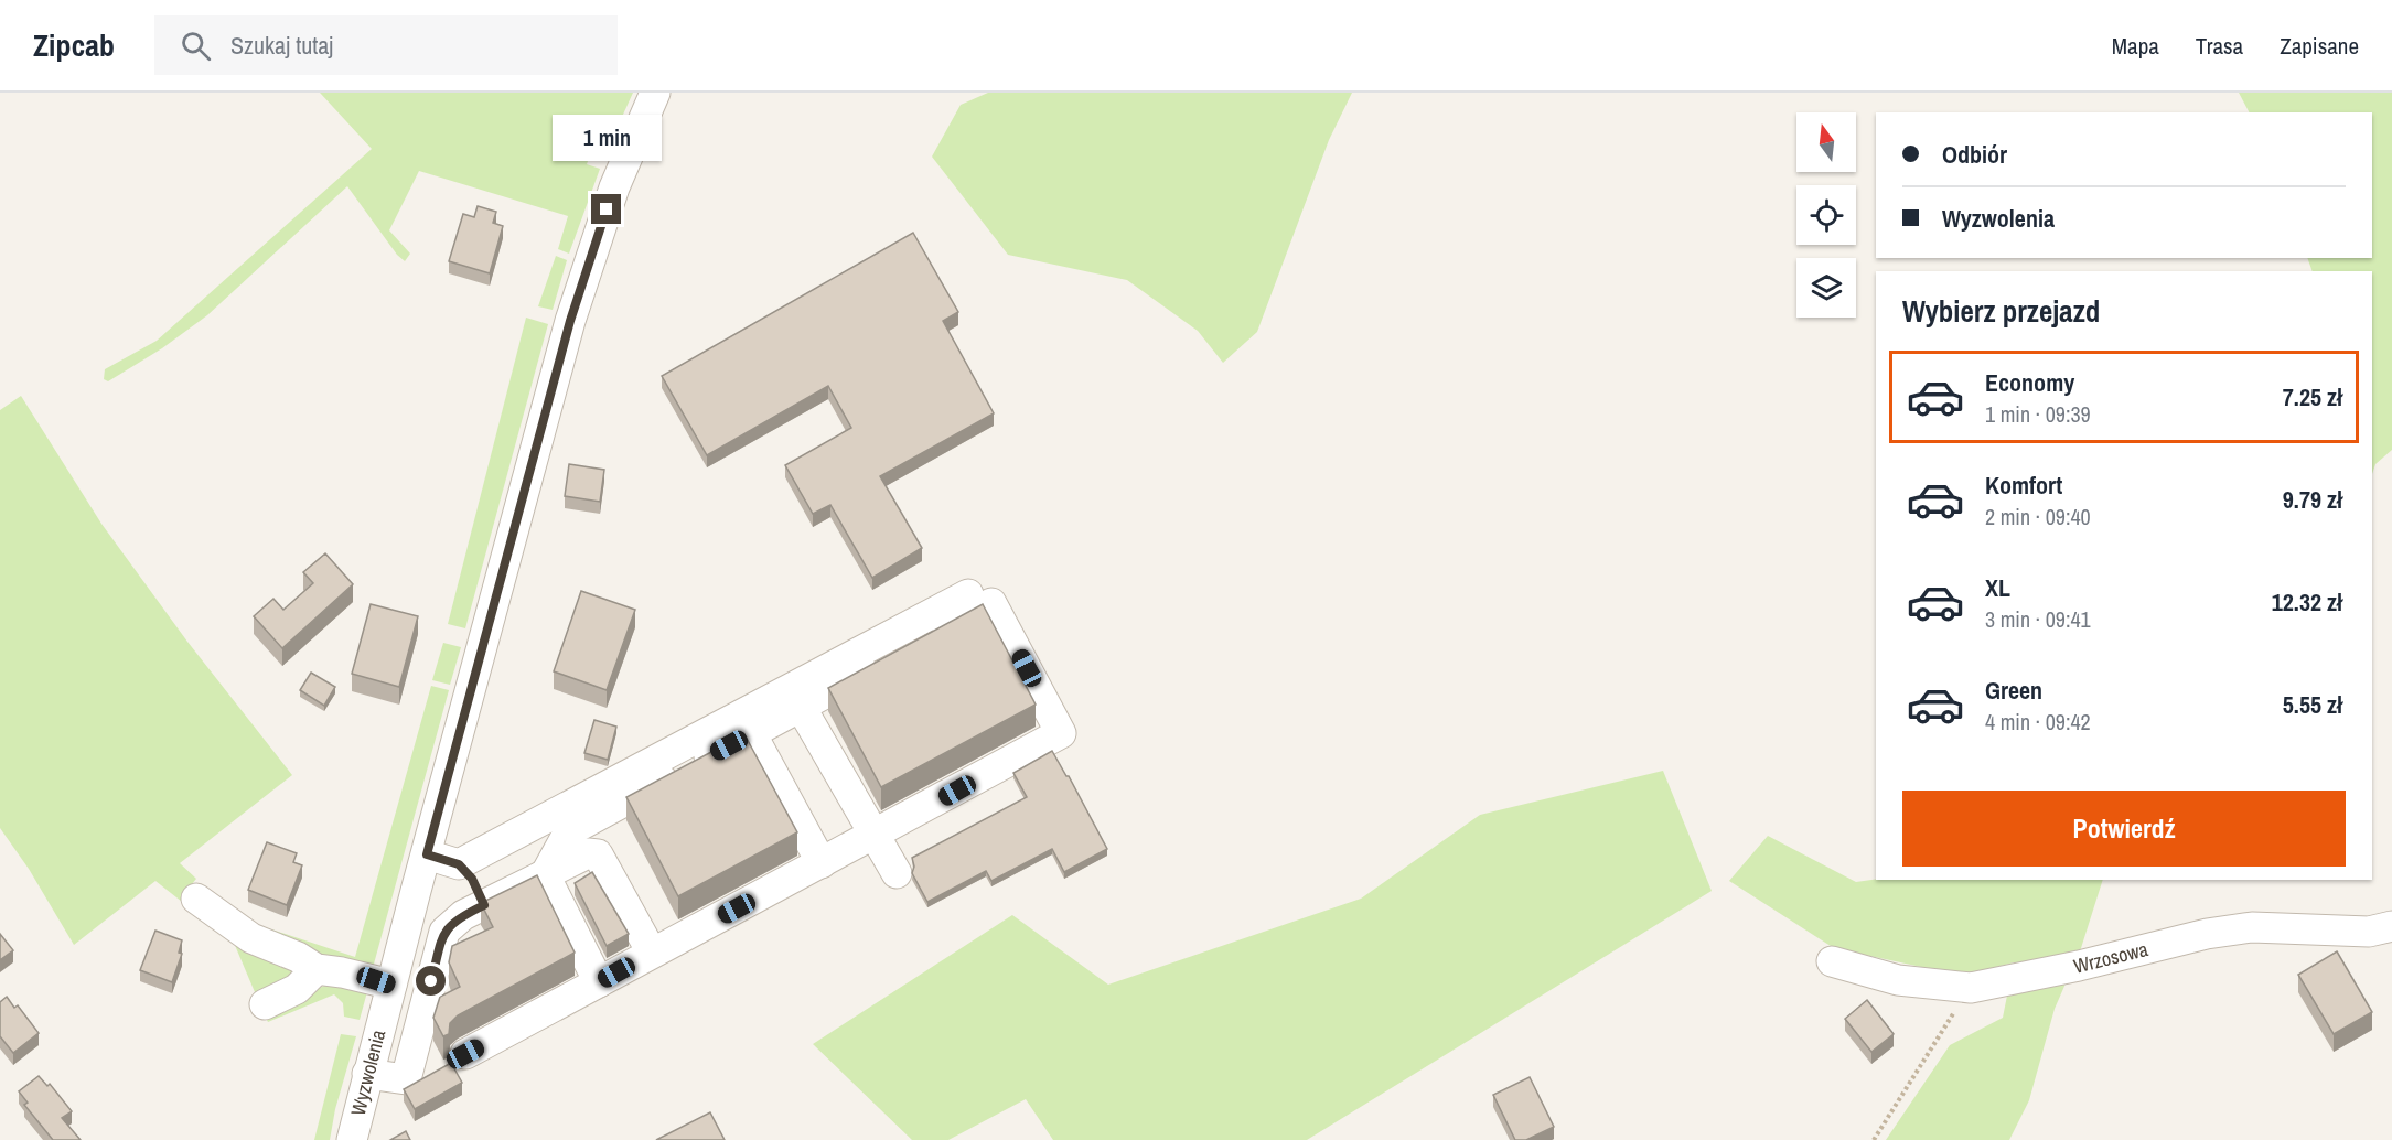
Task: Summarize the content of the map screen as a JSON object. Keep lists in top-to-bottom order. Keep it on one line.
{"streets":{"street":["Wrzosowa","Wyzwolenia"]},"north":"top","page":{"header":"Zipcab","search":"Szukaj tutaj","nav":["Mapa","Trasa","Zapisane"],"banner":["Odbiór","Wyzwolenia"],"bubble":"1 min","heading":"Wybierz przejazd","list":[{"name":"Economy","note":"1 min · 09:39","value":"7.25 zł"},{"name":"Komfort","note":"2 min · 09:40","value":"9.79 zł"},{"name":"XL","note":"3 min · 09:41","value":"12.32 zł"},{"name":"Green","note":"4 min · 09:42","value":"5.55 zł"}],"buttons":"Potwierdź"}}
